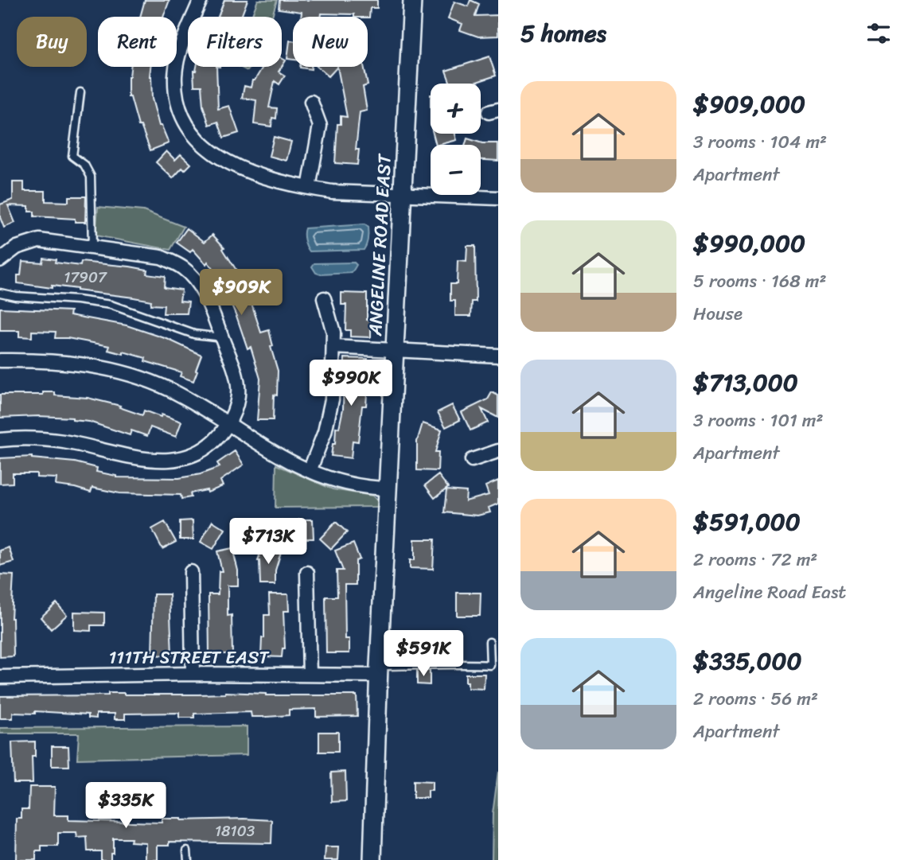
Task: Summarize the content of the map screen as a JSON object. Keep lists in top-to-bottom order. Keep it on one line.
{"streets":{"street":["ANGELINE ROAD EAST","111TH STREET EAST"]},"crossings":[["ANGELINE ROAD EAST","111TH STREET EAST"]],"house_numbers":["17907","18103"],"page":{"heading":"5 homes","chip":["Buy","Rent","Filters","New"],"list":[{"name":"$909,000","note":"3 rooms · 104 m² · Apartment"},{"name":"$990,000","note":"5 rooms · 168 m² · House"},{"name":"$713,000","note":"3 rooms · 101 m² · Apartment"},{"name":"$591,000","note":"2 rooms · 72 m² · Angeline Road East"},{"name":"$335,000","note":"2 rooms · 56 m² · Apartment"}],"map_buttons":["+","−"],"price":["$909K","$990K","$713K","$591K","$335K"]}}
